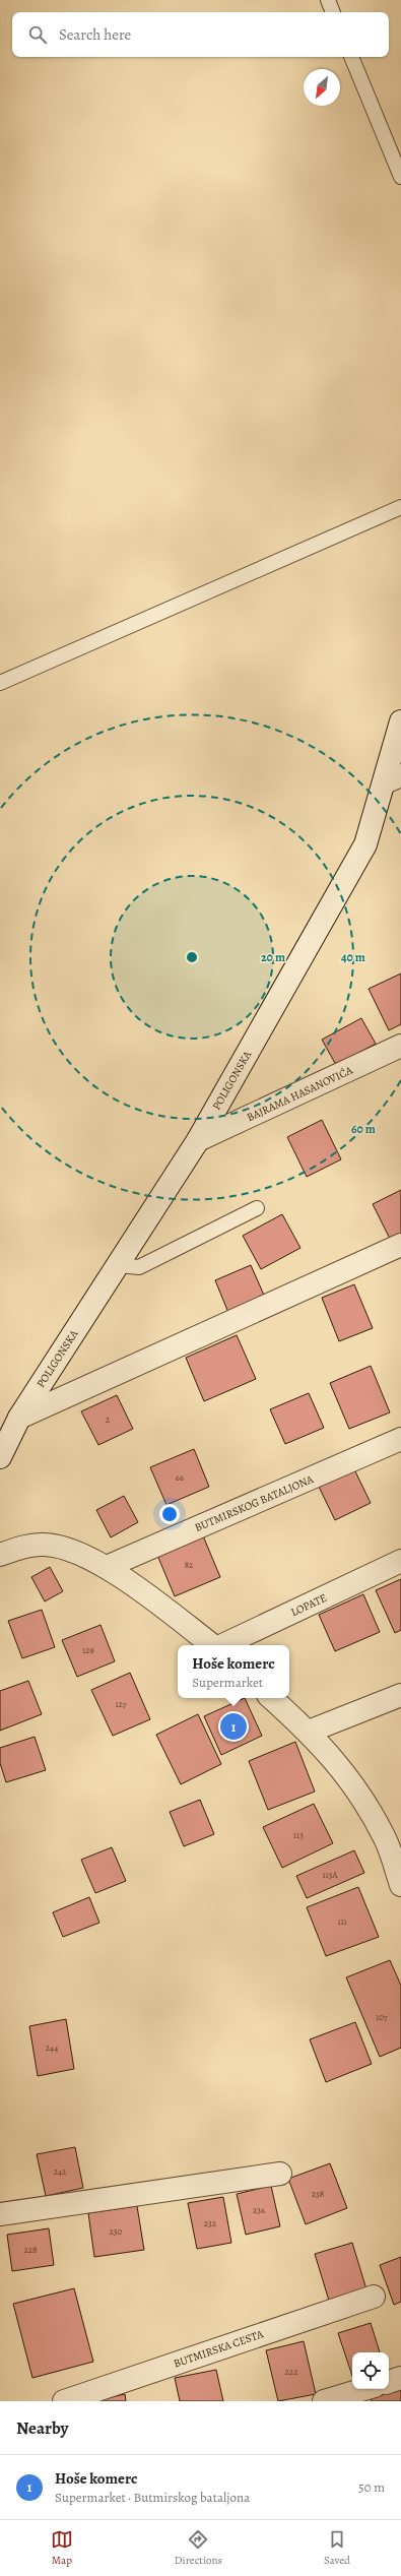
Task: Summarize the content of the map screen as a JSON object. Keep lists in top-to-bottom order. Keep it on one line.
{"streets":{"street":["POLIGONSKA","BAJRAMA HASANOVIĆA","BUTMIRSKOG BATALJONA","LOPATE","BUTMIRSKA CESTA"]},"crossings":[["POLIGONSKA","BAJRAMA HASANOVIĆA"]],"house_numbers":["2","66","82","129","127","113","113A","111","107","244","242","238","236","232","230","228","222"],"north":"bottom left","page":{"search":"Search here","popup":["Hoše komerc","Supermarket"],"pins":"1","heading":"Nearby","list":[{"mark":"1","name":"Hoše komerc","note":"Supermarket · Butmirskog bataljona","value":"50 m"}],"nav":["Map","Directions","Saved"]},"rings":["20 m","40 m","60 m"]}
